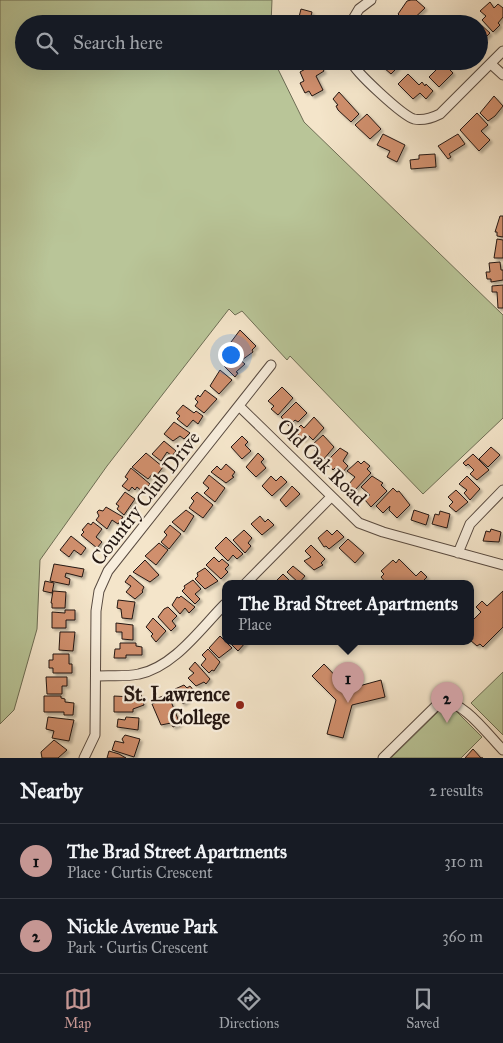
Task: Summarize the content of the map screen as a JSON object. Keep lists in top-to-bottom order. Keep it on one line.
{"streets":{"street":["Old Oak Road","Country Club Drive"]},"crossings":[["Old Oak Road","Country Club Drive"]],"places":["St. Lawrence College"],"page":{"search":"Search here","popup":["The Brad Street Apartments","Place"],"pins":["1","2"],"heading":["Nearby","2 results"],"list":[{"mark":"1","name":"The Brad Street Apartments","note":"Place · Curtis Crescent","value":"310 m"},{"mark":"2","name":"Nickle Avenue Park","note":"Park · Curtis Crescent","value":"360 m"}],"nav":["Map","Directions","Saved"]}}
